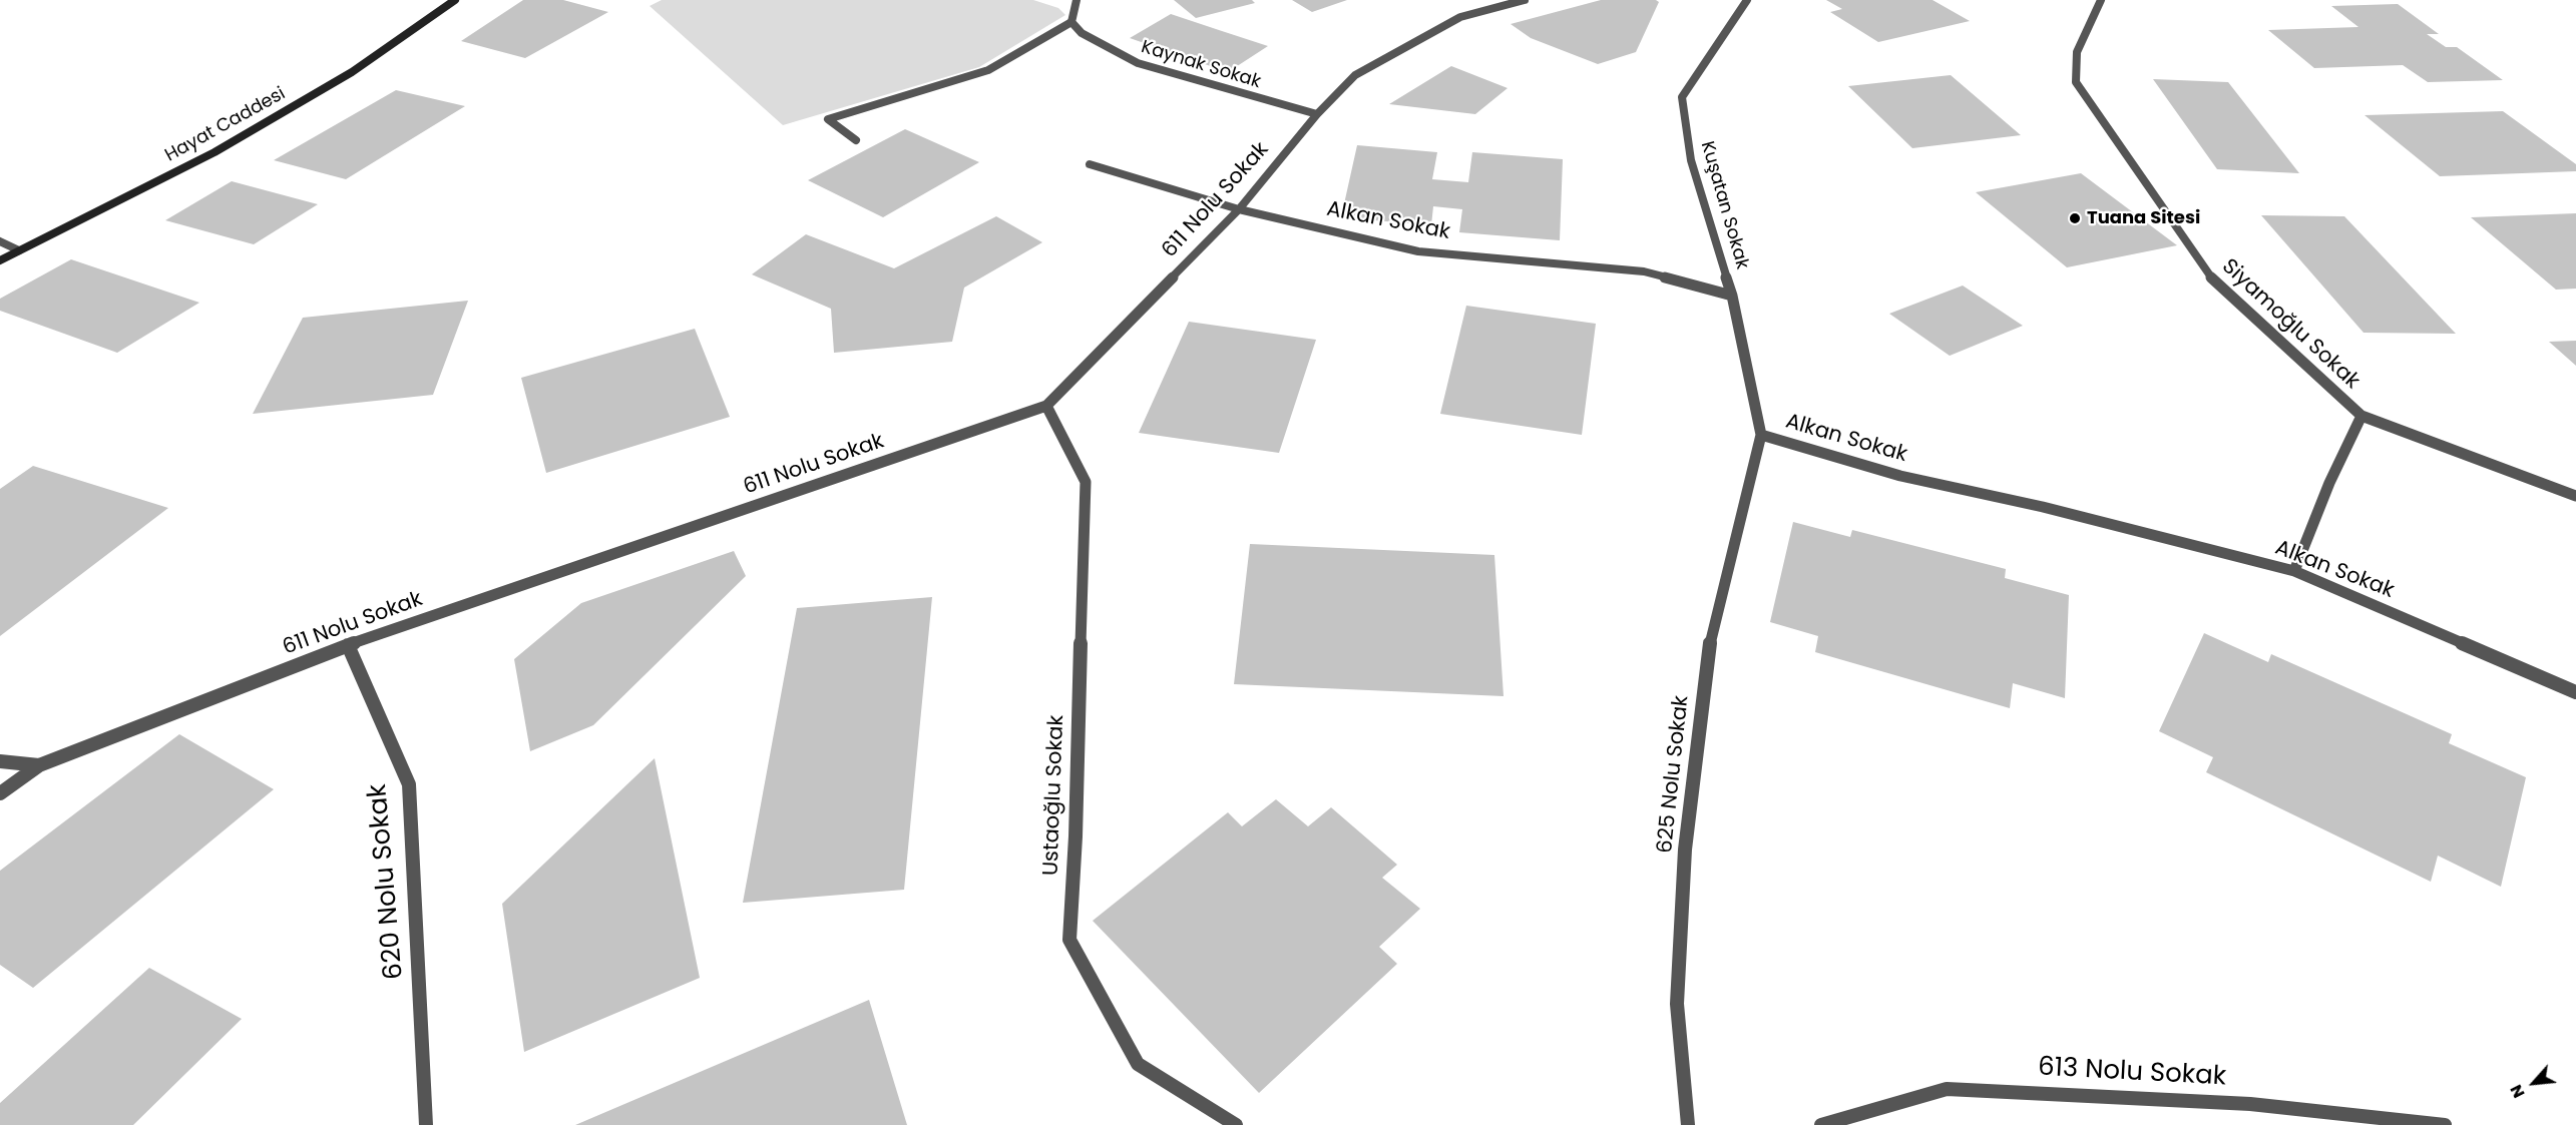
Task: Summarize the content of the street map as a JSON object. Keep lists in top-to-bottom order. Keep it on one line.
{"streets":{"street":["Kaynak Sokak","Hayat Caddesi","611 Nolu Sokak","Kuşatan Sokak","Alkan Sokak","Siyamoğlu Sokak","625 Nolu Sokak","Ustaoğlu Sokak","620 Nolu Sokak","613 Nolu Sokak"]},"crossings":[["Kaynak Sokak","611 Nolu Sokak"],["611 Nolu Sokak","Alkan Sokak"],["611 Nolu Sokak","Ustaoğlu Sokak"],["611 Nolu Sokak","620 Nolu Sokak"],["Kuşatan Sokak","Alkan Sokak"],["Alkan Sokak","625 Nolu Sokak"]],"places":["Tuana Sitesi"],"north":"bottom left"}
